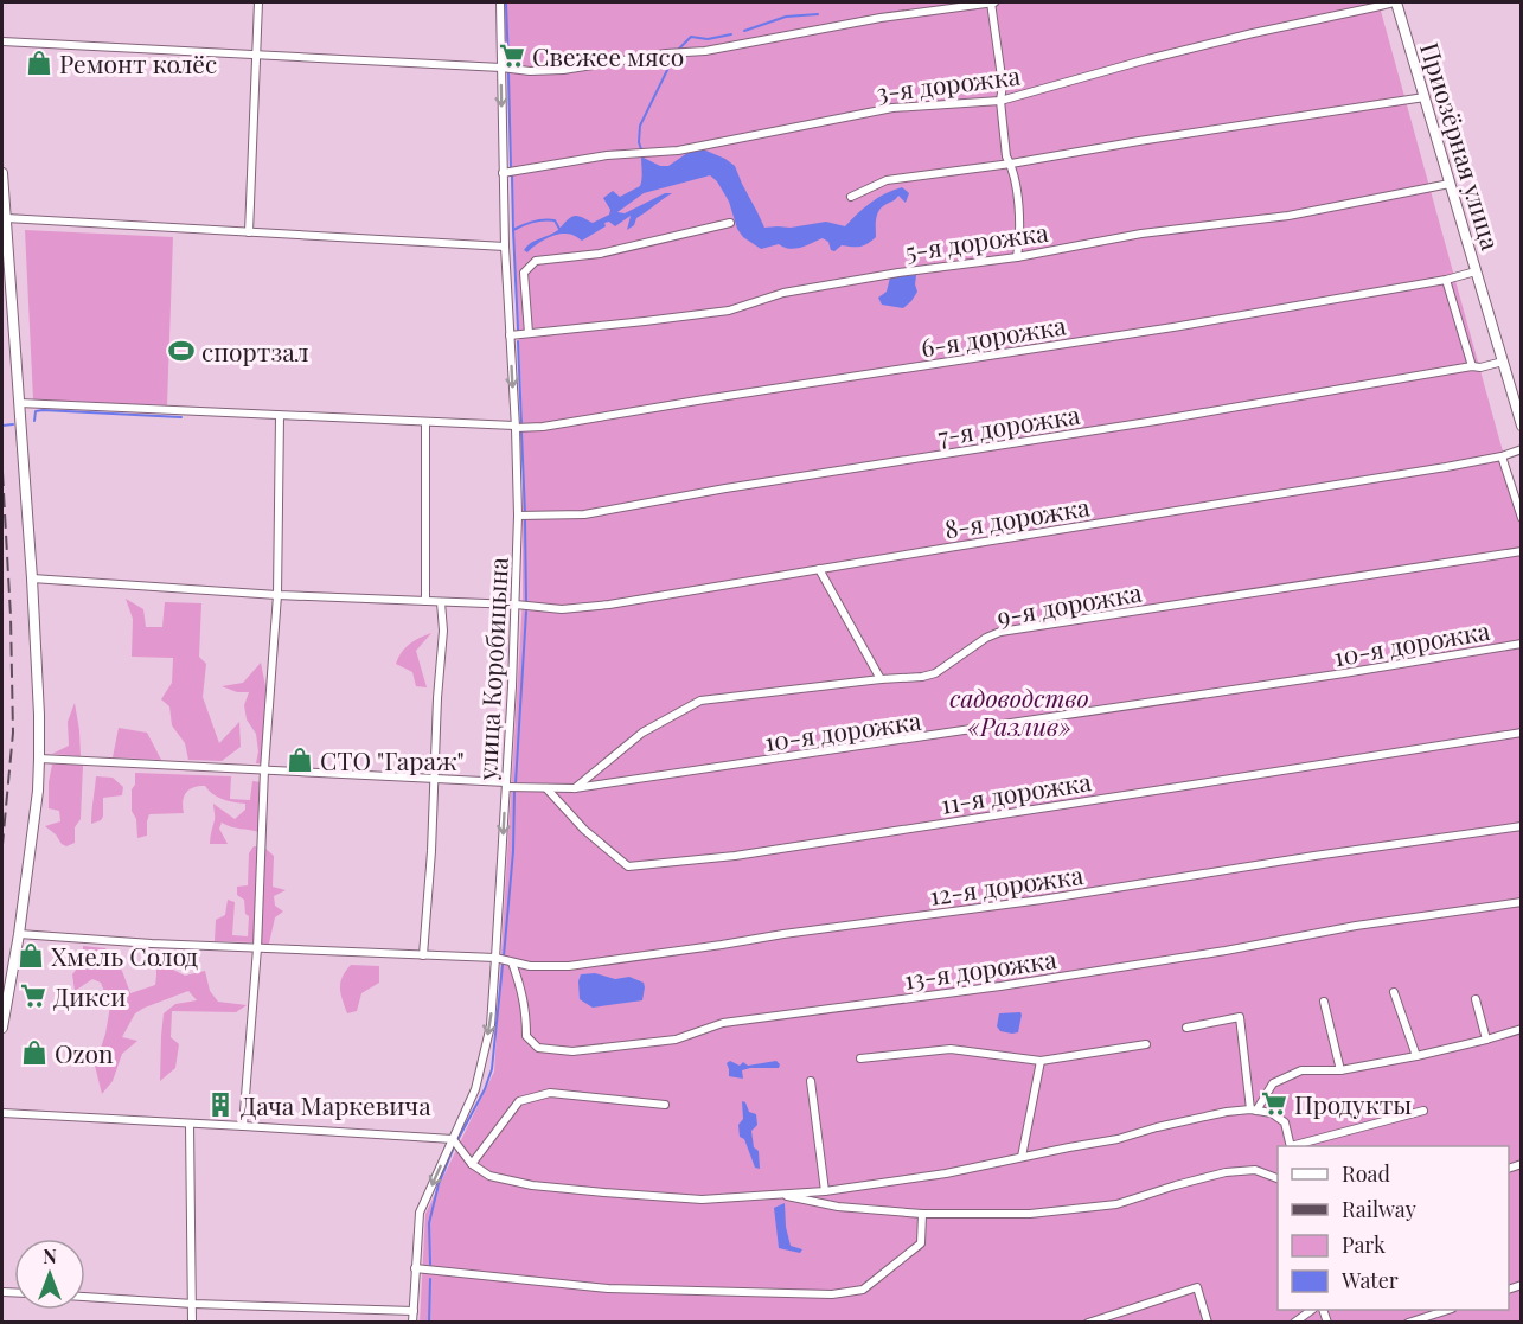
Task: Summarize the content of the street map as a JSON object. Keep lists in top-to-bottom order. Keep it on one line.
{"streets":{"street":["3-я дорожка","Приозёрная улица","5-я дорожка","6-я дорожка","7-я дорожка","8-я дорожка","9-я дорожка","10-я дорожка","улица Коробицына","11-я дорожка","12-я дорожка","13-я дорожка"]},"crossings":[["3-я дорожка","Приозёрная улица"],["3-я дорожка","улица Коробицына"],["Приозёрная улица","5-я дорожка"],["Приозёрная улица","6-я дорожка"],["Приозёрная улица","7-я дорожка"],["5-я дорожка","улица Коробицына"],["6-я дорожка","улица Коробицына"],["7-я дорожка","улица Коробицына"],["8-я дорожка","улица Коробицына"],["9-я дорожка","10-я дорожка"],["10-я дорожка","улица Коробицына"],["10-я дорожка","11-я дорожка"],["улица Коробицына","12-я дорожка"],["12-я дорожка","13-я дорожка"]],"one_way":["улица Коробицына"],"parks":["садоводство «Разлив»"],"places":{"supermarket":["Свежее мясо","Дикси","Продукты"],"shop":["Ремонт колёс","СТО \"Гараж\"","Хмель Солод","Ozon"],"sports":["спортзал"],"building":["Дача Маркевича"]},"legend":["Road","Railway","Park","Water"],"north":"top"}
